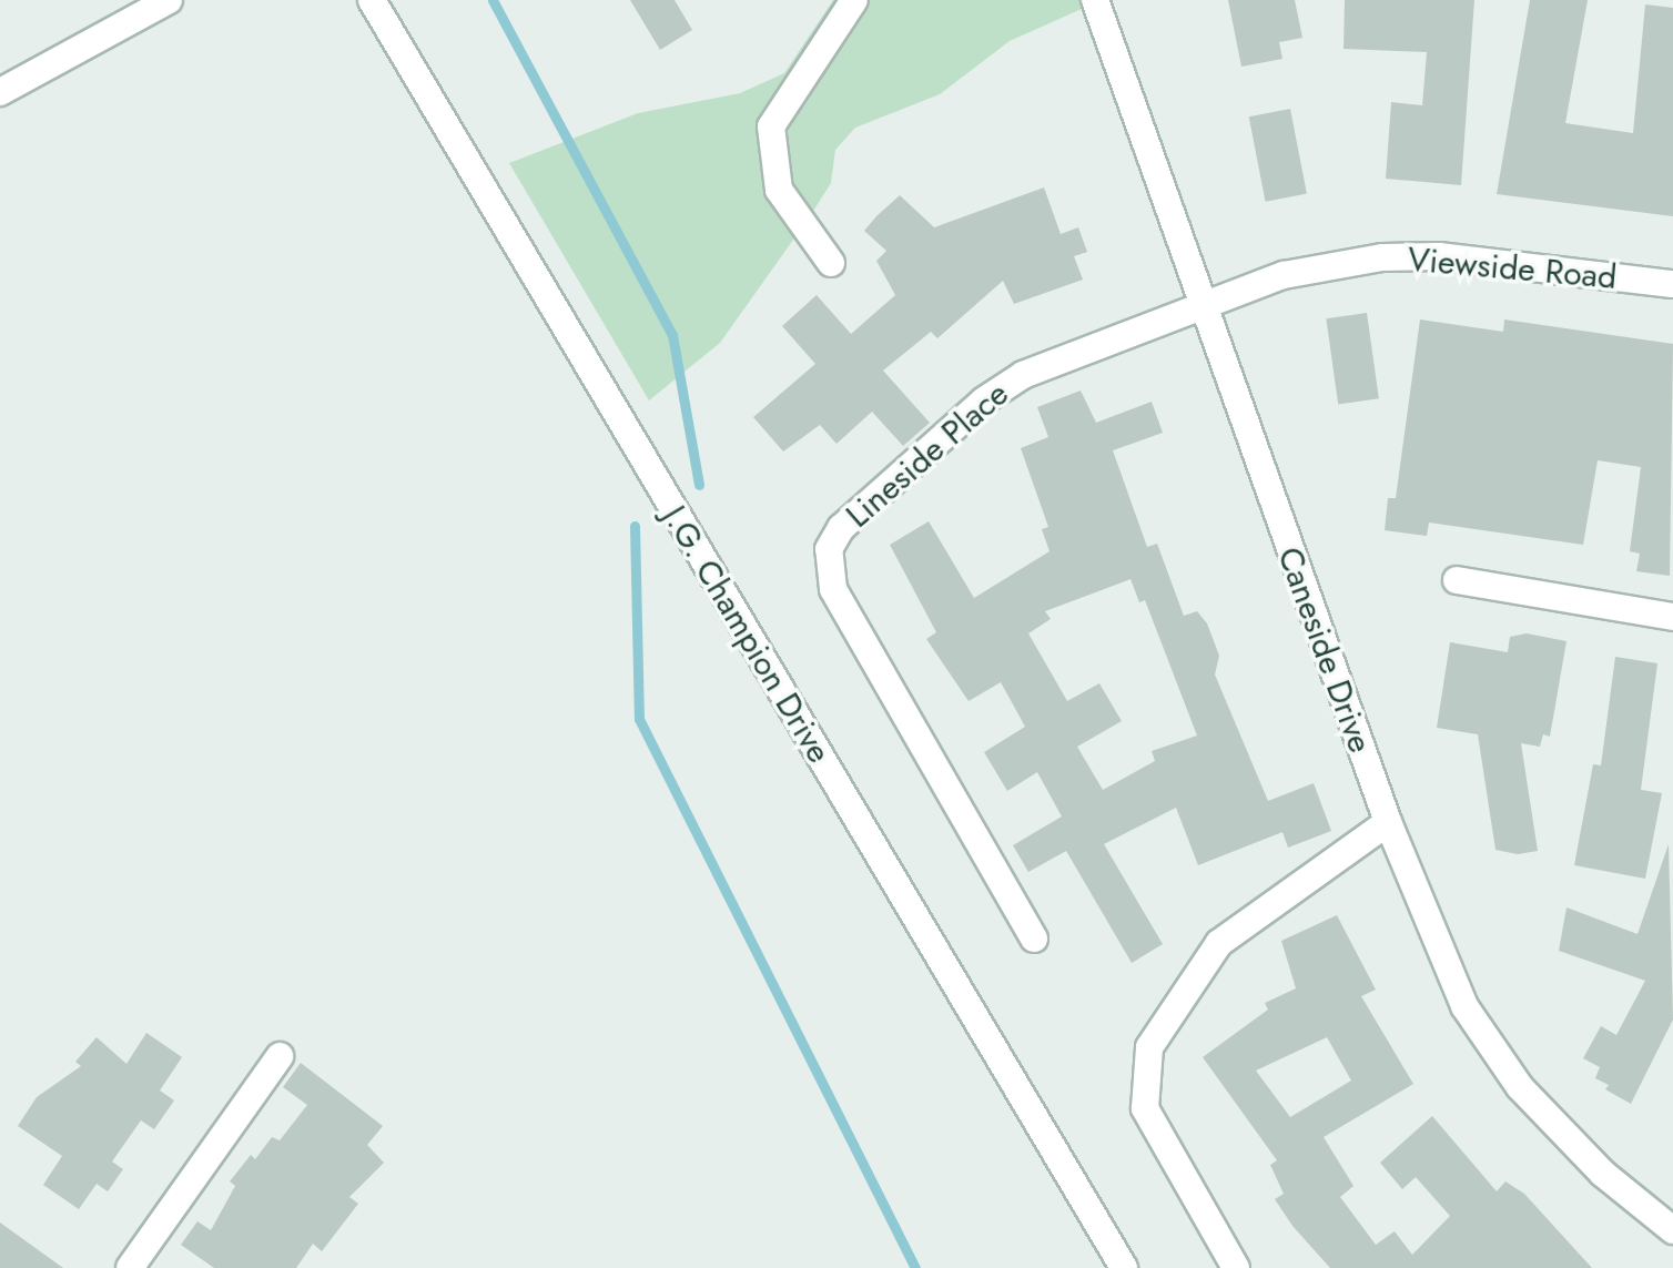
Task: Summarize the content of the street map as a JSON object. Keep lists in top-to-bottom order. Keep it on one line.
{"streets":{"street":["Viewside Road","Lineside Place","J.G. Champion Drive","Caneside Drive"]},"crossings":[["Viewside Road","Lineside Place"],["Viewside Road","Caneside Drive"],["Lineside Place","Caneside Drive"]]}
